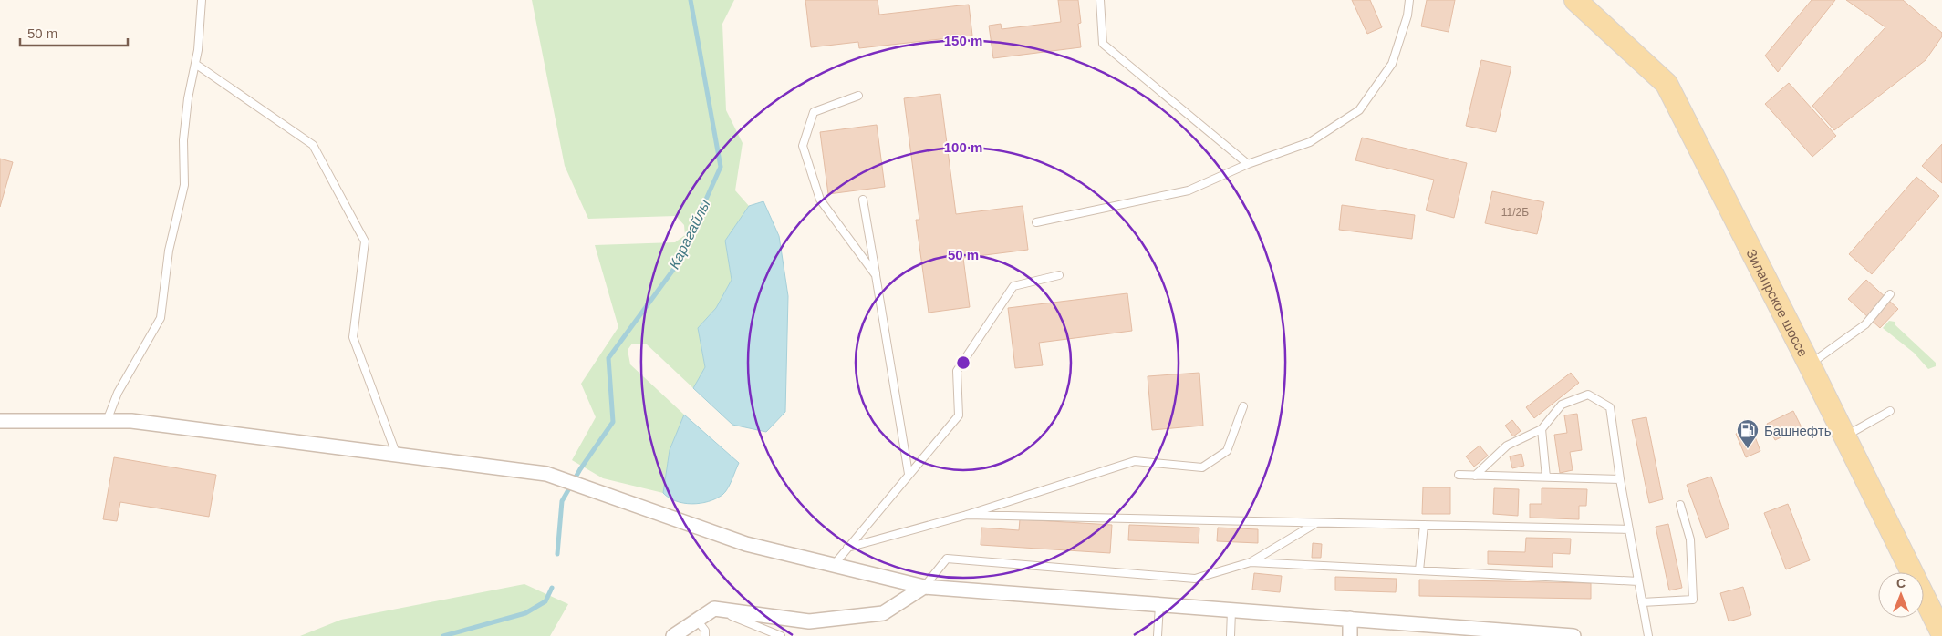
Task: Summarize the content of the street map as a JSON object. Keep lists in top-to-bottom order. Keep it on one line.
{"streets":{"main road":["Зилаирское шоссе"]},"water":["Карагайлы"],"places":{"fuel station":["Башнефть"]},"house_numbers":["11/2Б"],"scale_bar":"50 m","north":"top","rings":["150 m","100 m","50 m"]}
